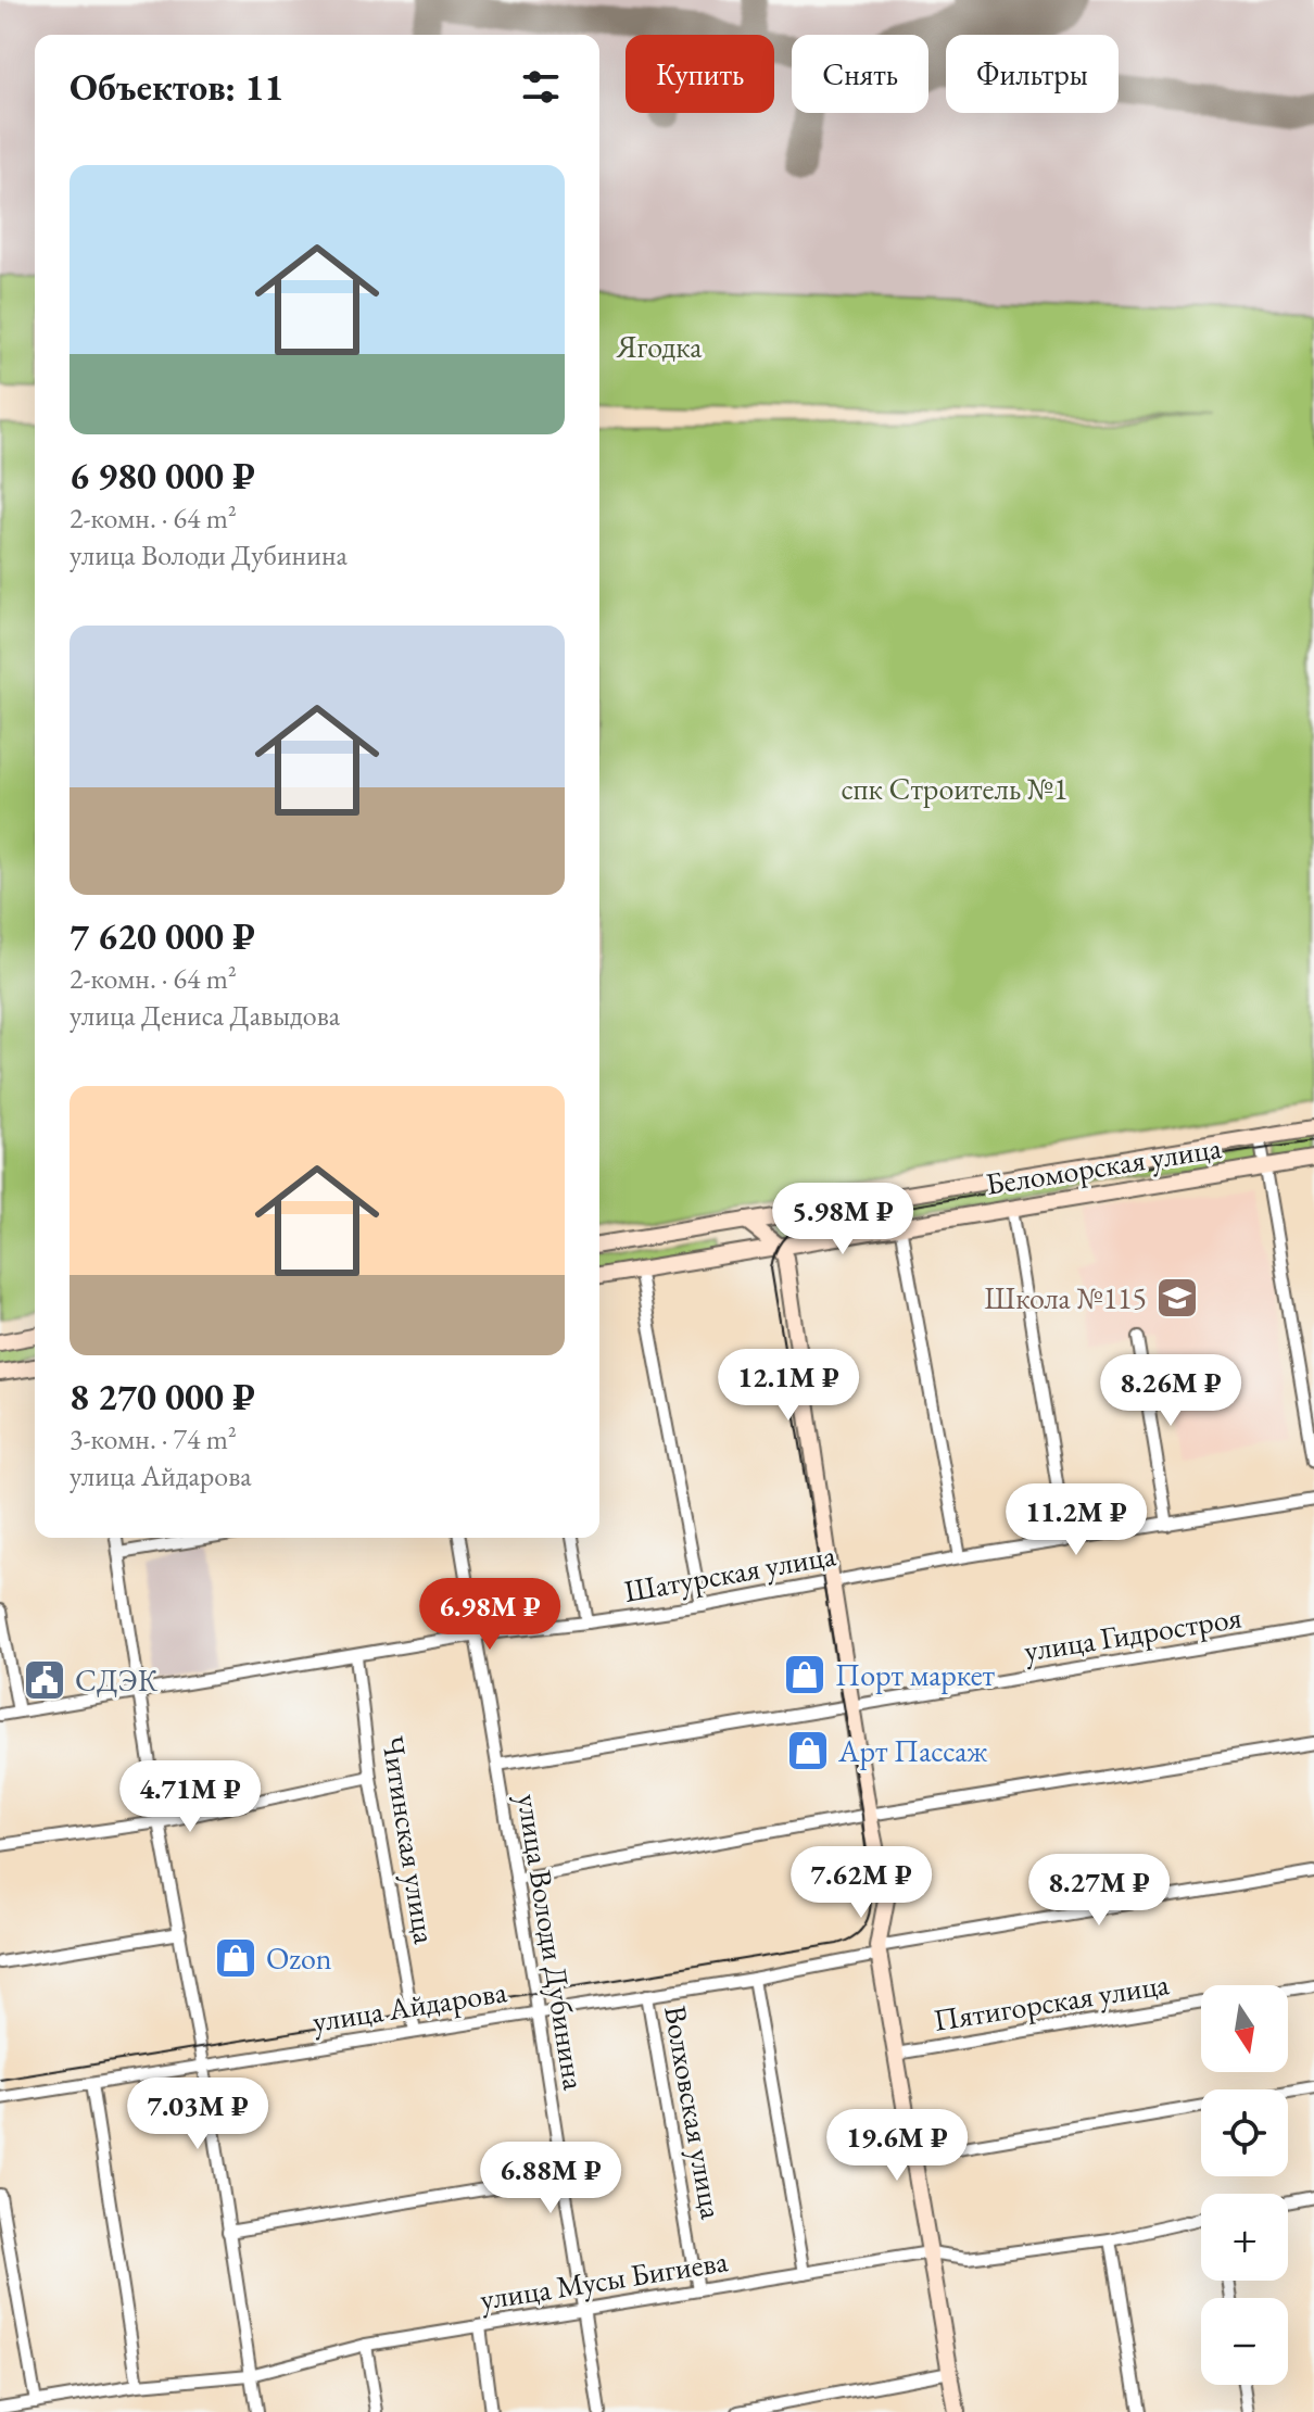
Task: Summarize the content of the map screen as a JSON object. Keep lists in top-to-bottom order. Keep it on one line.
{"streets":{"main road":["Беломорская улица"],"street":["Шатурская улица","улица Гидростроя","Читинская улица","улица Володи Дубинина","Пятигорская улица","улица Айдарова","Волховская улица","улица Мусы Бигиева"]},"crossings":[["Шатурская улица","Читинская улица"],["Шатурская улица","улица Володи Дубинина"],["улица Гидростроя","улица Володи Дубинина"],["Читинская улица","улица Айдарова"],["улица Володи Дубинина","улица Айдарова"],["улица Володи Дубинина","улица Мусы Бигиева"],["улица Айдарова","Волховская улица"],["Волховская улица","улица Мусы Бигиева"]],"parks":["Ягодка","спк Строитель №1"],"places":{"school or university":["Школа №115"],"shop":["Порт маркет","Арт Пассаж","Ozon"],"public building":["СДЭК"]},"north":"bottom","page":{"chip":["Купить","Снять","Фильтры"],"heading":"Объектов: 11","list":[{"name":"6 980 000 ₽","note":"2-комн. · 64 m² · улица Володи Дубинина"},{"name":"7 620 000 ₽","note":"2-комн. · 64 m² · улица Дениса Давыдова"},{"name":"8 270 000 ₽","note":"3-комн. · 74 m² · улица Айдарова"}],"price":["5.98M ₽","12.1M ₽","8.26M ₽","11.2M ₽","6.98M ₽","4.71M ₽","7.62M ₽","8.27M ₽","7.03M ₽","19.6M ₽","6.88M ₽"],"map_buttons":["+","−"]}}
